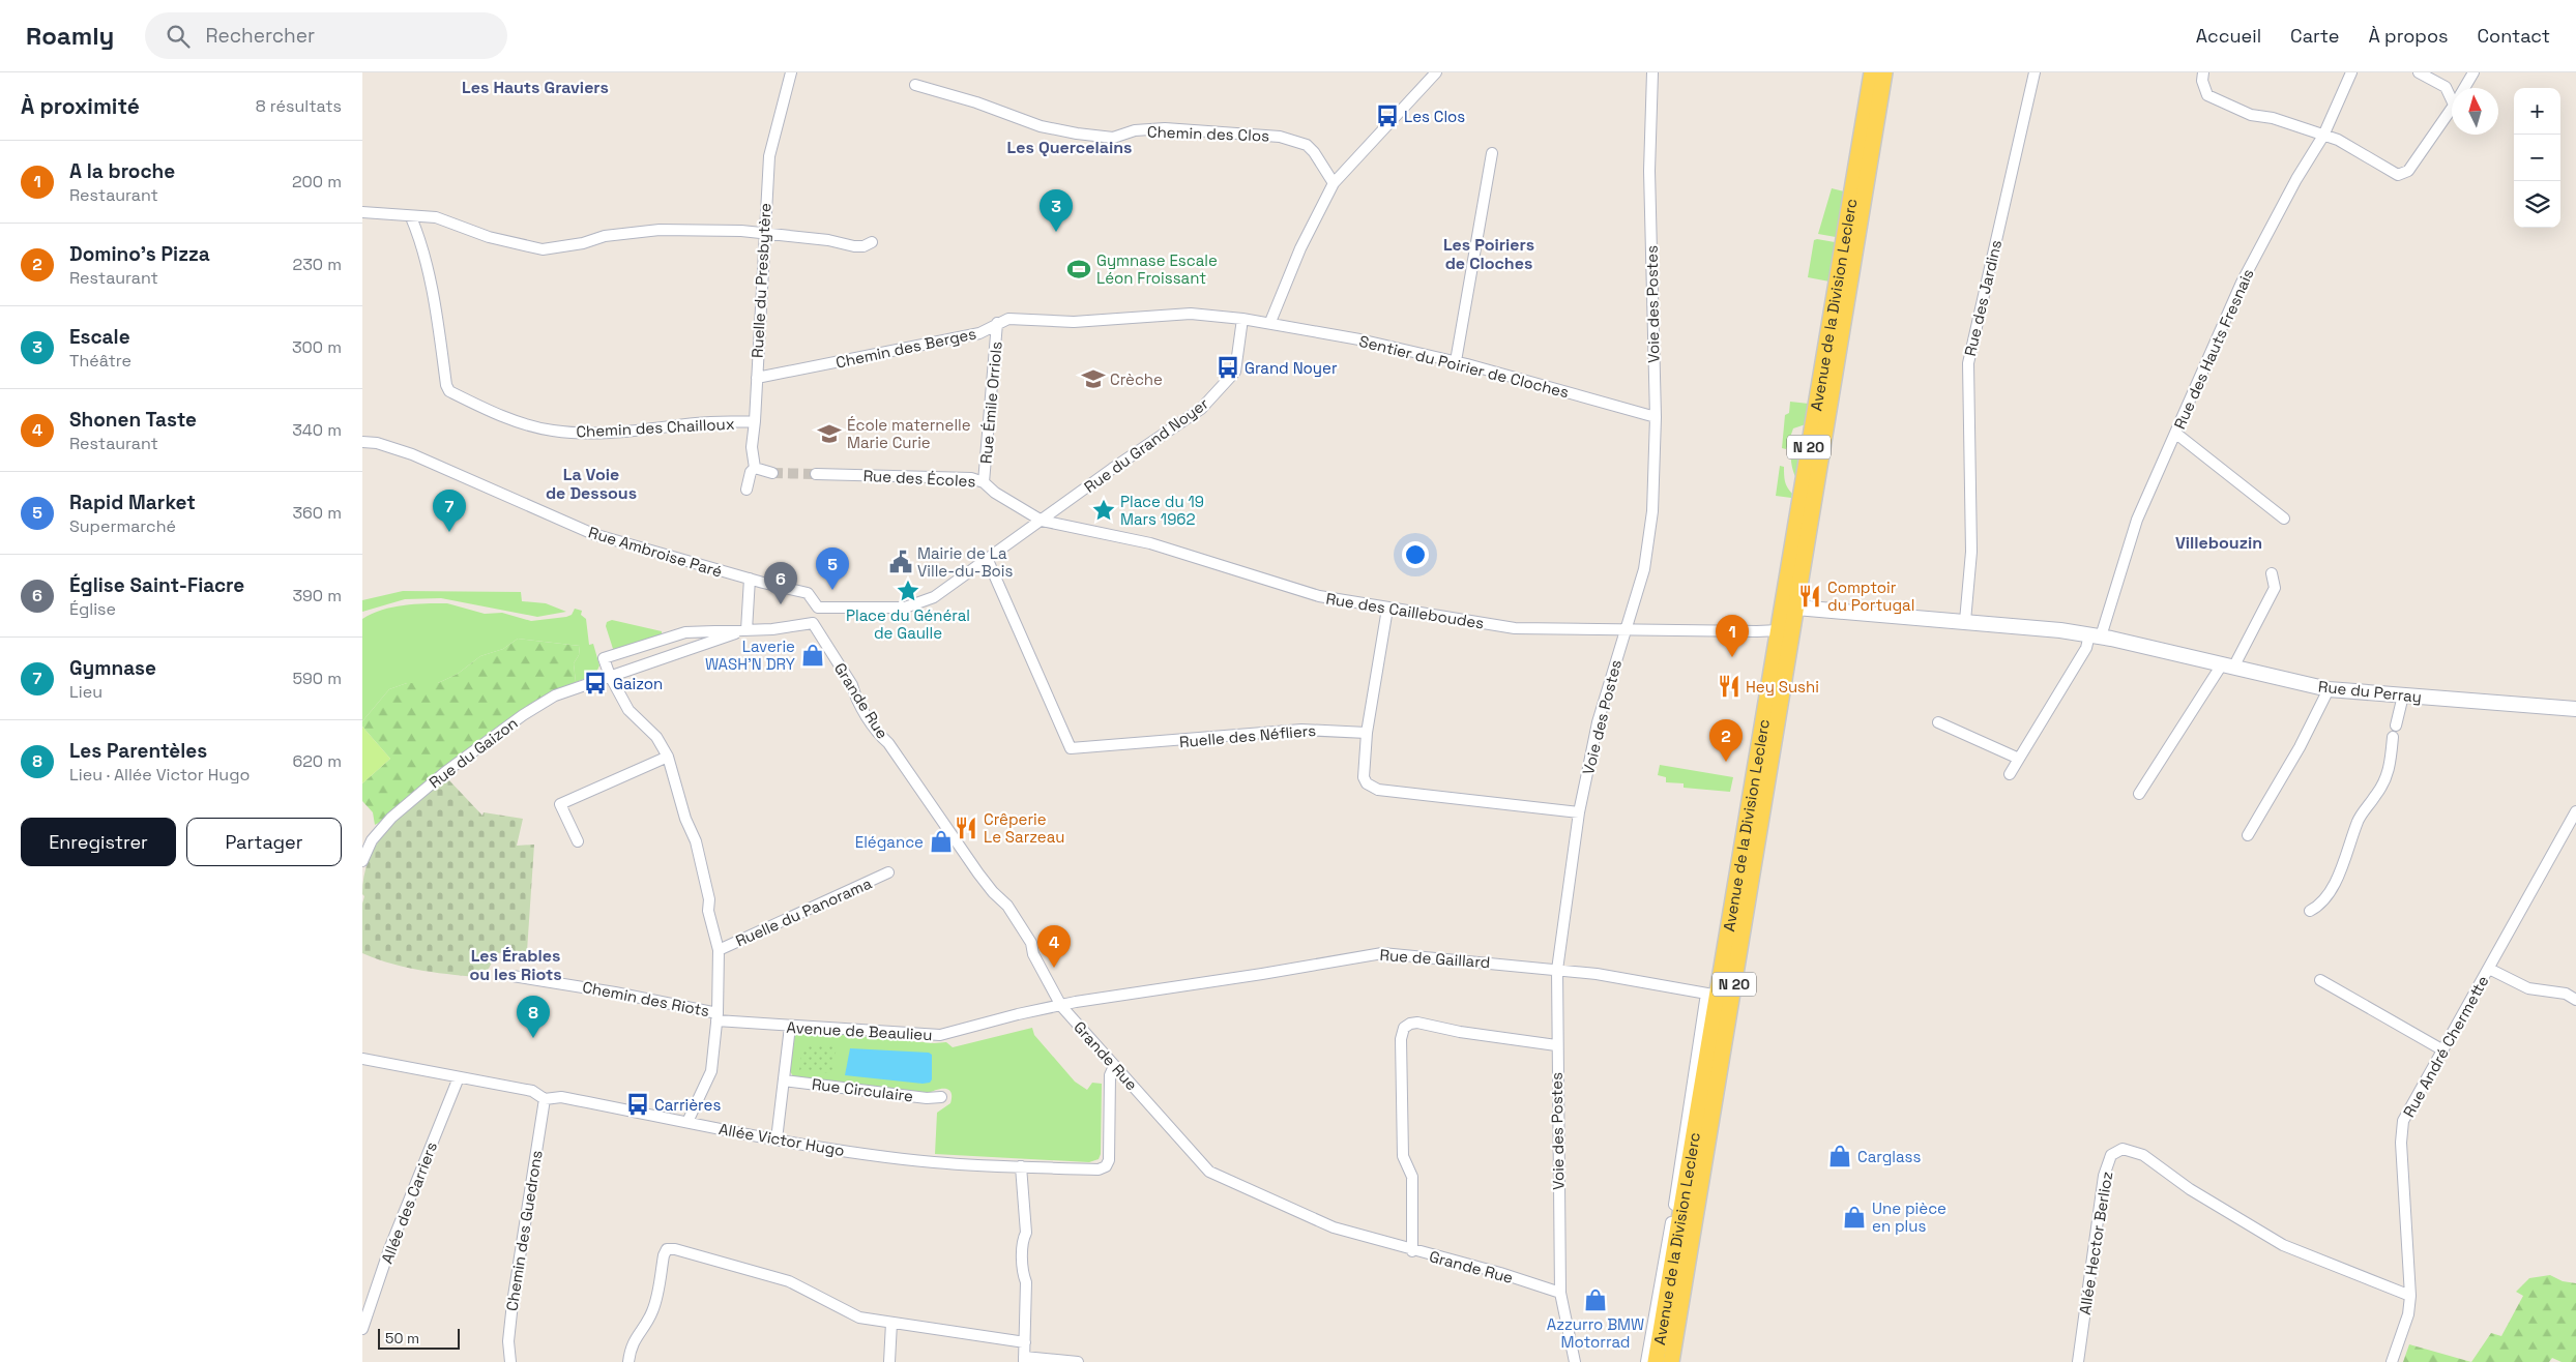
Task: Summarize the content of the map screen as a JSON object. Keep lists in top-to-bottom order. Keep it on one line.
{"streets":{"main road":["Avenue de la Division Leclerc","N 20"],"street":["Chemin des Clos","Ruelle du Presbytère","Rue des Jardins","Voie des Postes","Chemin des Berges","Rue des Hauts Fresnais","Sentier du Poirier de Cloches","Rue Émile Orriols","Chemin des Chailloux","Rue du Grand Noyer","Rue des Écoles","Rue Ambroise Paré","Rue des Cailleboudes","Rue du Perray","Grande Rue","Ruelle des Néfliers","Rue du Gaizon","Ruelle du Panorama","Rue de Gaillard","Chemin des Riots","Avenue de Beaulieu","Rue André Chermette","Rue Circulaire","Allée Victor Hugo","Allée des Carriers","Chemin des Guedrons","Allée Hector Berlioz"]},"crossings":[["Ruelle du Presbytère","Chemin des Berges"],["Ruelle du Presbytère","Chemin des Chailloux"],["Rue des Jardins","Rue du Perray"],["Voie des Postes","Sentier du Poirier de Cloches"],["Voie des Postes","Rue des Cailleboudes"],["Voie des Postes","Grande Rue"],["Voie des Postes","Rue de Gaillard"],["Avenue de la Division Leclerc","Rue des Cailleboudes"],["Avenue de la Division Leclerc","Rue du Perray"],["Avenue de la Division Leclerc","Rue de Gaillard"],["Chemin des Berges","Sentier du Poirier de Cloches"],["Chemin des Berges","Rue Émile Orriols"],["Chemin des Berges","Rue du Grand Noyer"],["Rue des Hauts Fresnais","Rue du Perray"],["Rue Émile Orriols","Rue des Écoles"],["Rue du Grand Noyer","Rue des Écoles"],["Rue du Grand Noyer","Rue Ambroise Paré"],["Rue du Grand Noyer","Rue des Cailleboudes"],["Rue du Grand Noyer","Ruelle des Néfliers"],["Rue des Écoles","Rue des Cailleboudes"],["Grande Rue","Rue du Gaizon"],["Grande Rue","Rue de Gaillard"],["Grande Rue","Avenue de Beaulieu"],["Grande Rue","Allée Victor Hugo"],["Rue de Gaillard","Avenue de Beaulieu"],["Chemin des Riots","Avenue de Beaulieu"],["Rue André Chermette","Allée Hector Berlioz"],["Allée Victor Hugo","Allée des Carriers"],["Allée Victor Hugo","Chemin des Guedrons"]],"districts":["Les Hauts Graviers","Les Quercelains","Les Poiriers de Cloches","La Voie de Dessous","Villebouzin","Les Érables ou les Riots"],"places":{"bus stop":["Les Clos","Grand Noyer","Gaizon","Carrières"],"sports":["Gymnase Escale Léon Froissant"],"school or university":["Crèche","École maternelle Marie Curie"],"place":["Place du 19 Mars 1962","Place du Général de Gaulle"],"public building":["Mairie de La Ville-du-Bois"],"restaurant":["Comptoir du Portugal","Hey Sushi","Crêperie Le Sarzeau"],"shop":["Laverie WASH'N DRY","Elégance","Carglass","Une pièce en plus","Azzurro BMW Motorrad"]},"scale_bar":"50 m","north":"top","page":{"header":"Roamly","search":"Rechercher","nav":["Accueil","Carte","À propos","Contact"],"heading":["À proximité","8 résultats"],"map_buttons":["+","−"],"list":[{"mark":"1","name":"A la broche","note":"Restaurant","value":"200 m"},{"mark":"2","name":"Domino’s Pizza","note":"Restaurant","value":"230 m"},{"mark":"3","name":"Escale","note":"Théâtre","value":"300 m"},{"mark":"4","name":"Shonen Taste","note":"Restaurant","value":"340 m"},{"mark":"5","name":"Rapid Market","note":"Supermarché","value":"360 m"},{"mark":"6","name":"Église Saint-Fiacre","note":"Église","value":"390 m"},{"mark":"7","name":"Gymnase","note":"Lieu","value":"590 m"},{"mark":"8","name":"Les Parentèles","note":"Lieu · Allée Victor Hugo","value":"620 m"}],"pins":["3","7","5","6","1","2","4","8"],"buttons":["Enregistrer","Partager"],"scale":"50 m"}}
